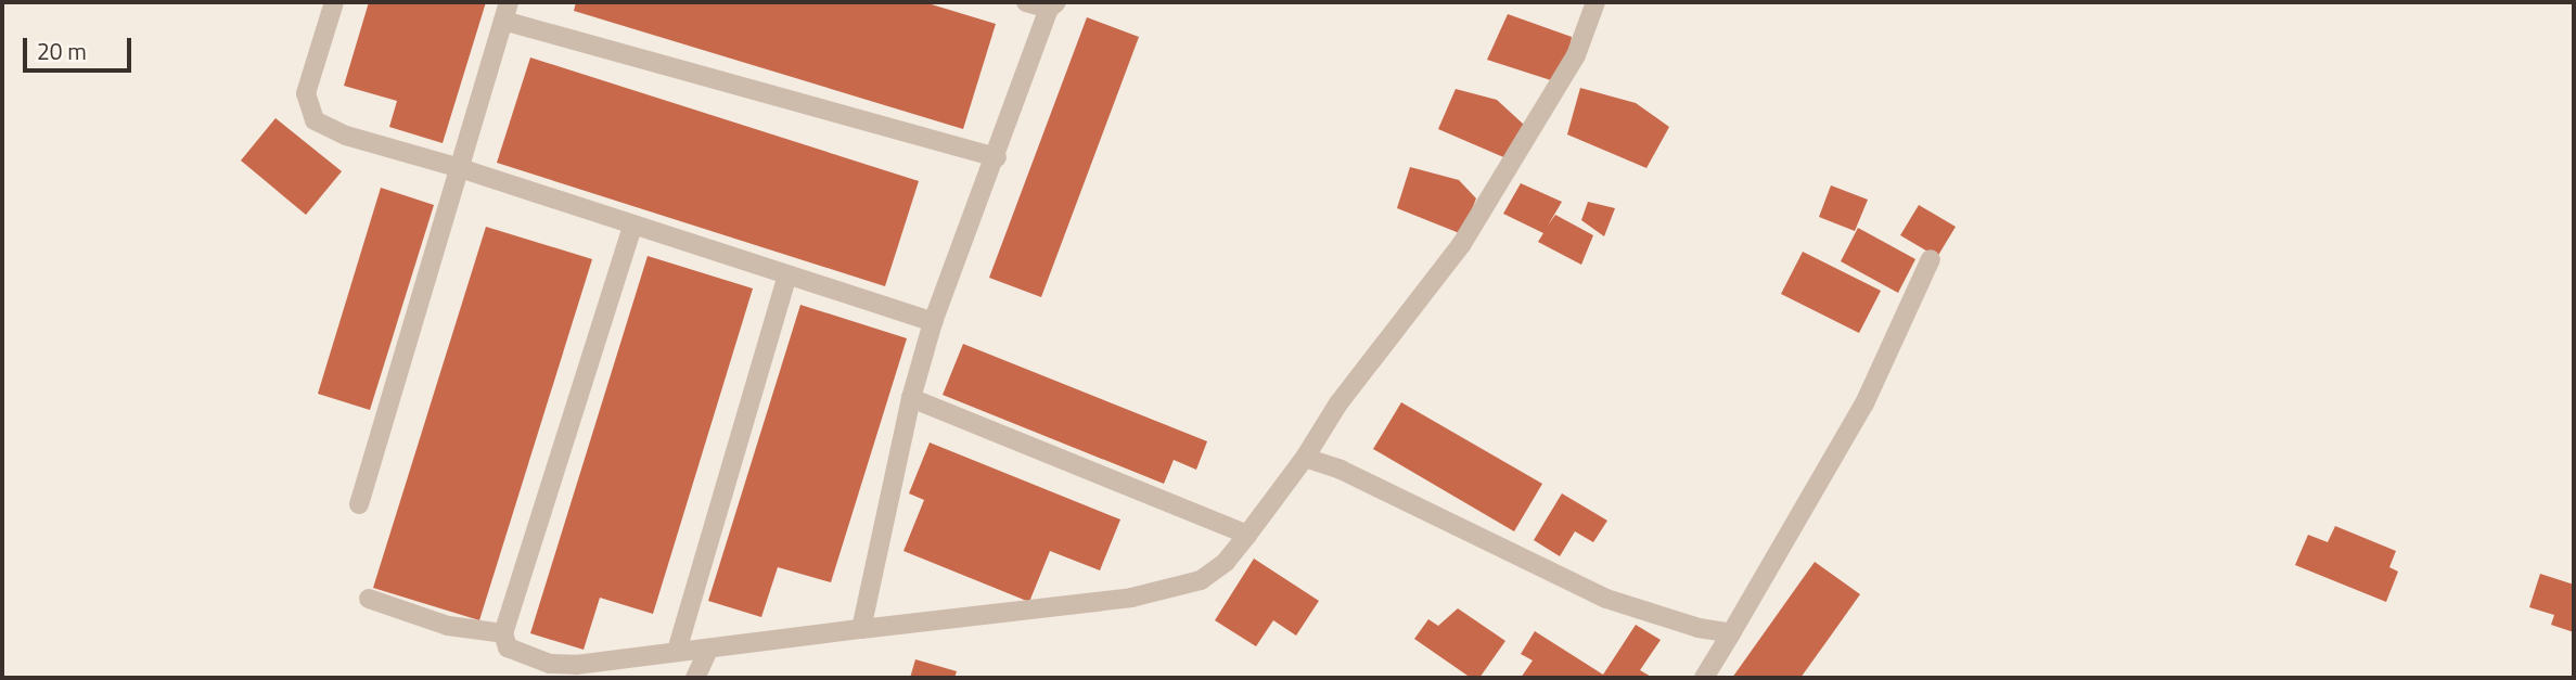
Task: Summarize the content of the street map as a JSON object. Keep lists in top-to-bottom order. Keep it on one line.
{"scale_bar":"20 m"}
